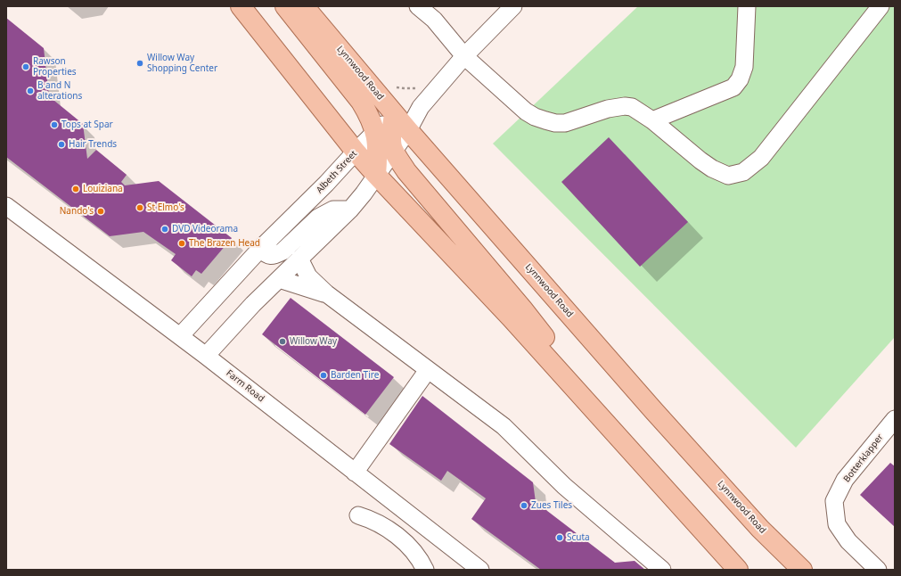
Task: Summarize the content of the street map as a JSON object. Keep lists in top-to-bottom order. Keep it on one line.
{"streets":{"main road":["Lynnwood Road"],"street":["Albeth Street","Farm Road","Botterklapper"]},"crossings":[["Lynnwood Road","Albeth Street"],["Albeth Street","Farm Road"]],"places":["Willow Way Shopping Center","Rawson Properties","B and N alterations","Tops at Spar","Hair Trends","Louiziana","St Elmo's","Nando's","DVD Videorama","The Brazen Head","Willow Way","Barden Tire","Zues Tiles","Scuta"]}
